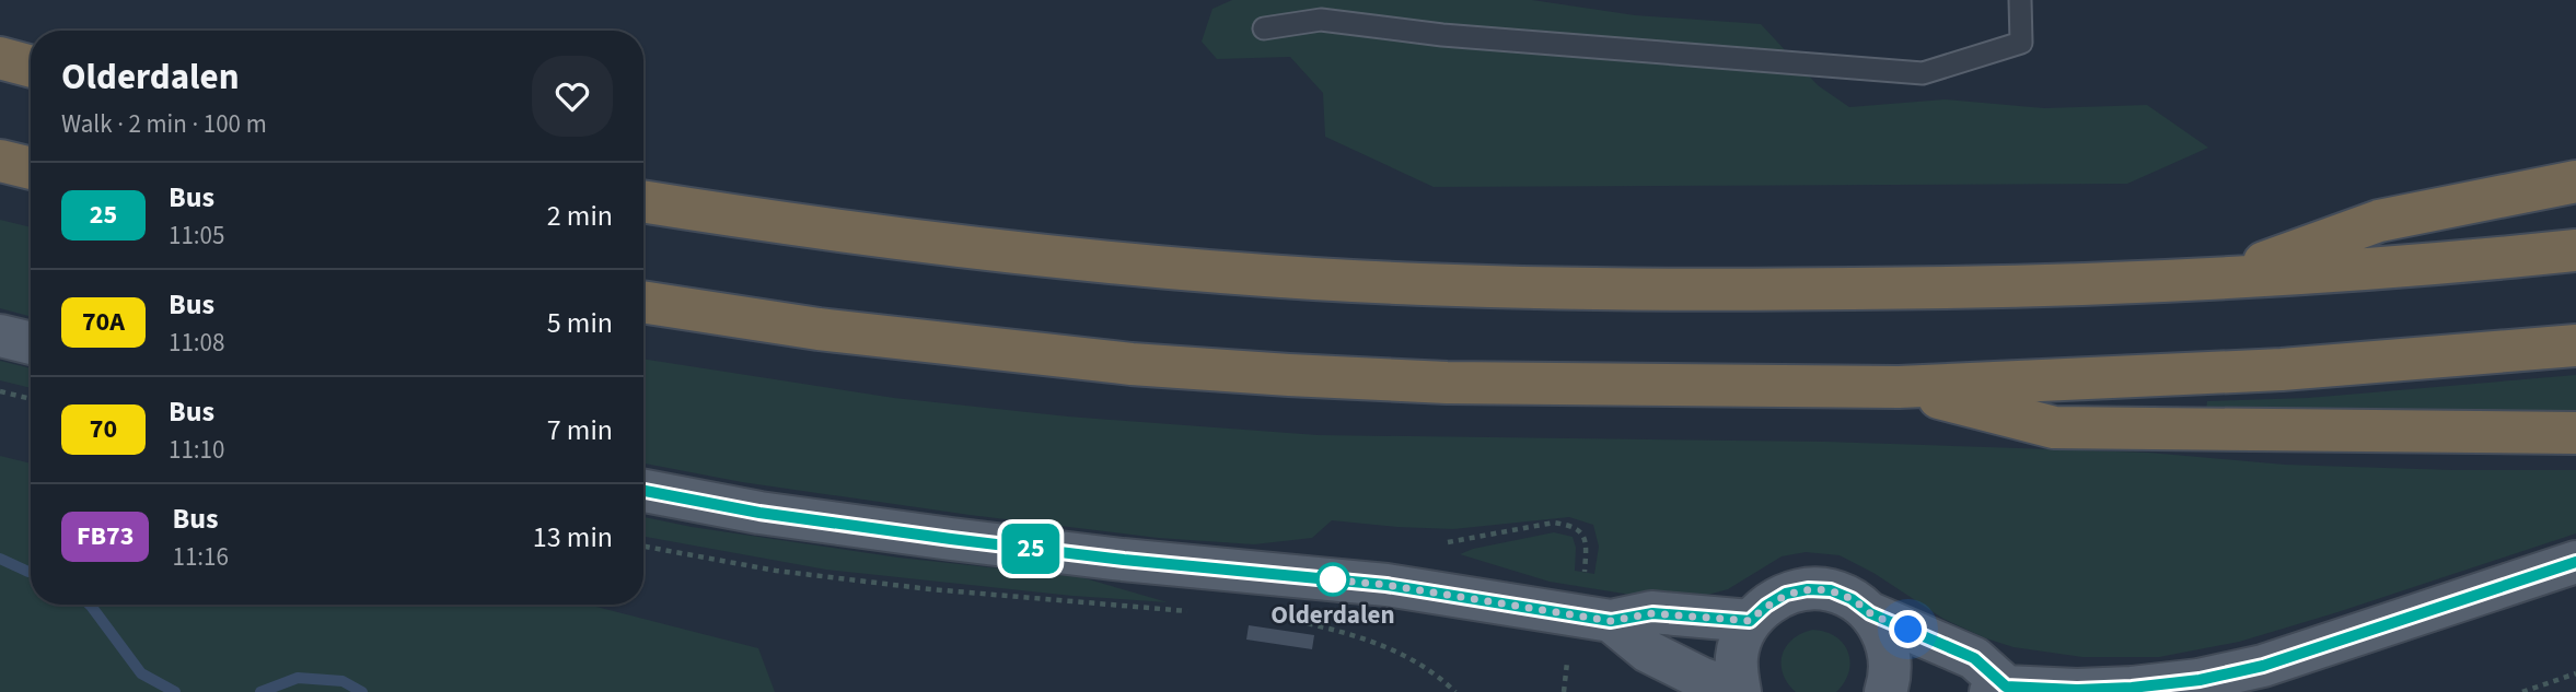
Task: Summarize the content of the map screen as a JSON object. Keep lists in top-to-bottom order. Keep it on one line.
{"places":["Olderdalen"],"lines":["bus line 25"],"page":{"on_map":"25","heading":["Olderdalen","Walk · 2 min · 100 m"],"list":[{"mark":"25","name":"Bus","note":"11:05","value":"2 min"},{"mark":"70A","name":"Bus","note":"11:08","value":"5 min"},{"mark":"70","name":"Bus","note":"11:10","value":"7 min"},{"mark":"FB73","name":"Bus","note":"11:16","value":"13 min"}]}}
